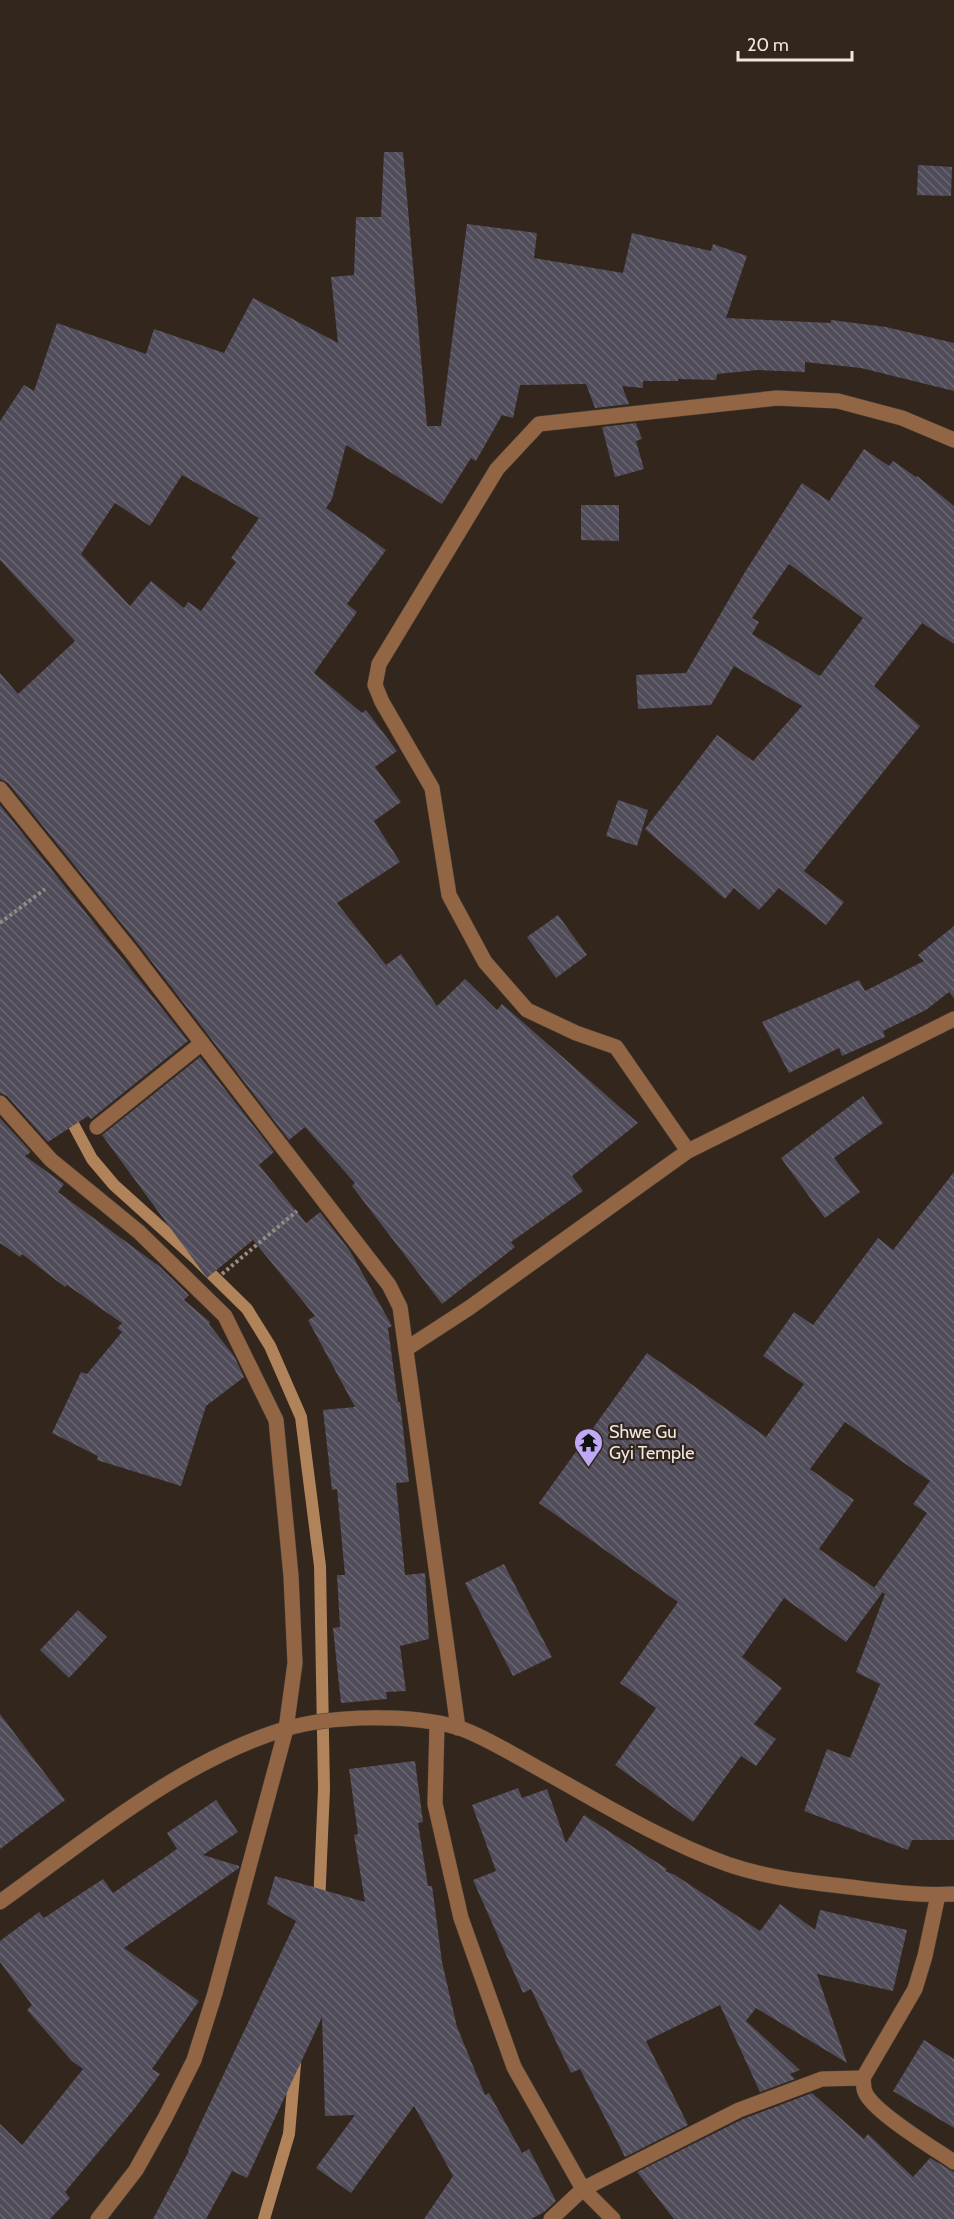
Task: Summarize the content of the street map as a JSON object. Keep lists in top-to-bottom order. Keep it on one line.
{"places":{"temple":["Shwe Gu Gyi Temple"]},"scale_bar":"20 m"}
